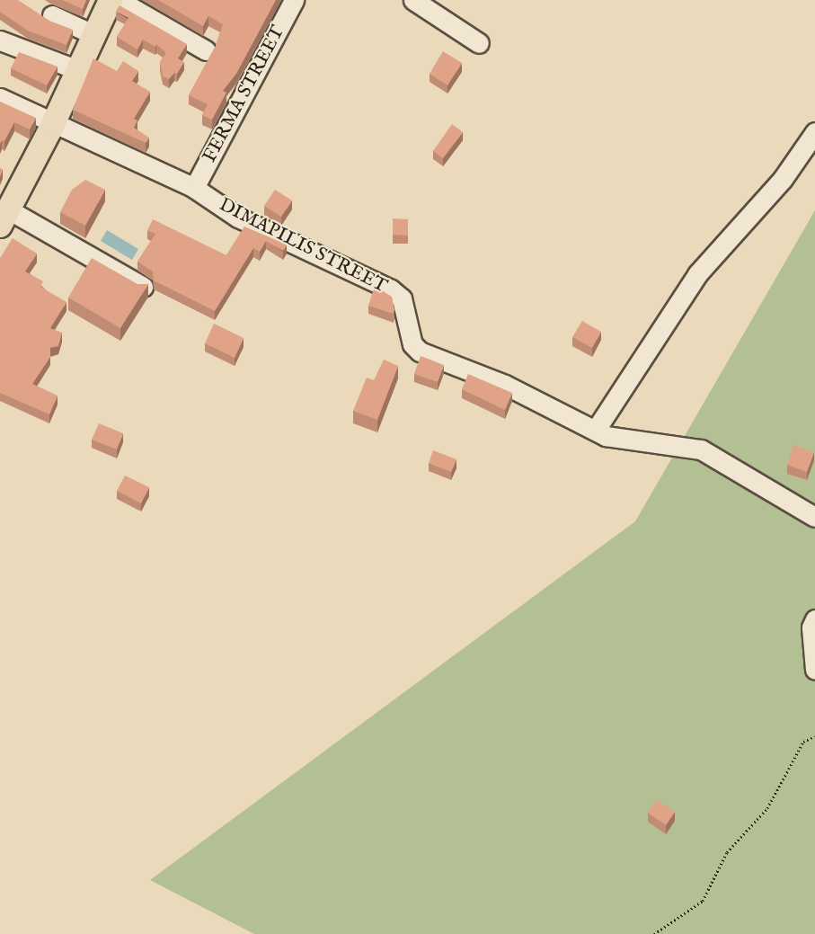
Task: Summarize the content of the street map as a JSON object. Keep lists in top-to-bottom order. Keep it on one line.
{"streets":{"street":["FERMA STREET","DIMAPILIS STREET"]},"crossings":[["FERMA STREET","DIMAPILIS STREET"]]}
